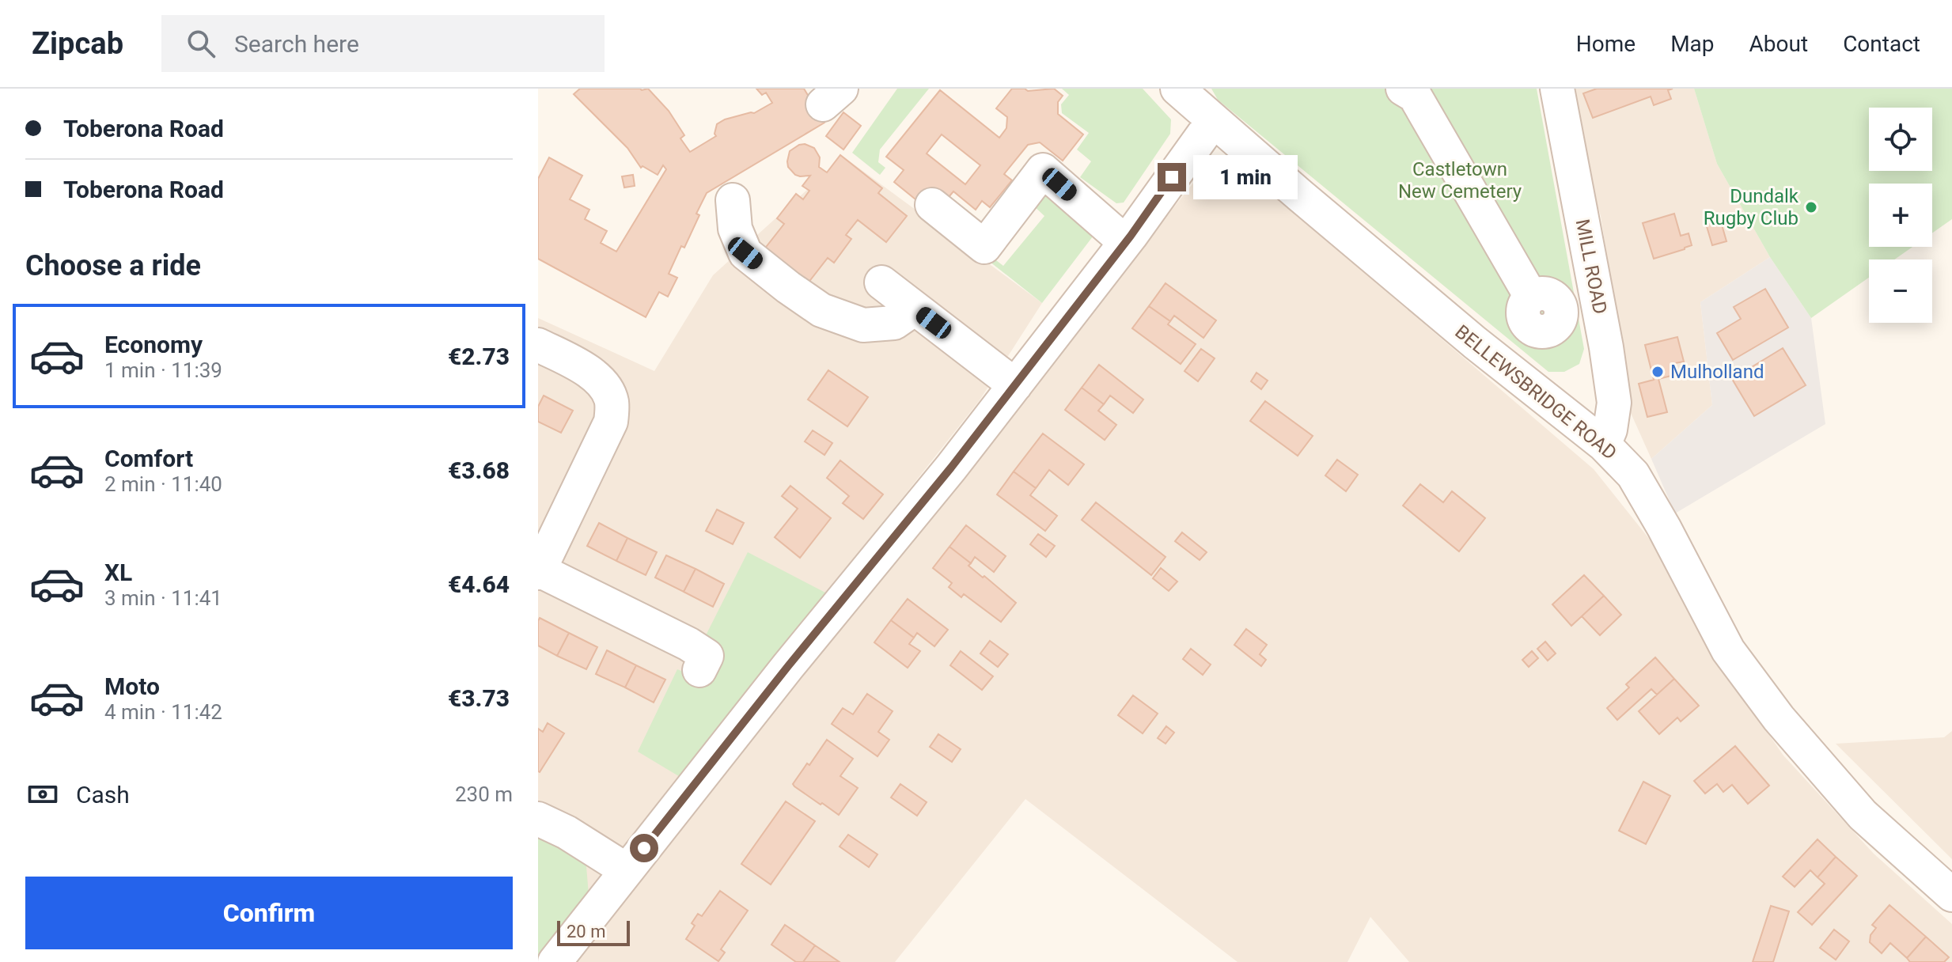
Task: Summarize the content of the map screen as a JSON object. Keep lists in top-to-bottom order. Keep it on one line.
{"streets":{"street":["MILL ROAD","BELLEWSBRIDGE ROAD"]},"crossings":[["MILL ROAD","BELLEWSBRIDGE ROAD"]],"parks":["Castletown New Cemetery"],"places":["Dundalk Rugby Club","Mulholland"],"scale_bar":"20 m","page":{"header":"Zipcab","search":"Search here","nav":["Home","Map","About","Contact"],"banner":["Toberona Road","Toberona Road"],"map_buttons":["+","−"],"bubble":"1 min","heading":"Choose a ride","list":[{"name":"Economy","note":"1 min · 11:39","value":"€2.73"},{"name":"Comfort","note":"2 min · 11:40","value":"€3.68"},{"name":"XL","note":"3 min · 11:41","value":"€4.64"},{"name":"Moto","note":"4 min · 11:42","value":"€3.73"}],"pay":["Cash","230 m"],"buttons":"Confirm","scale":"20 m"}}
